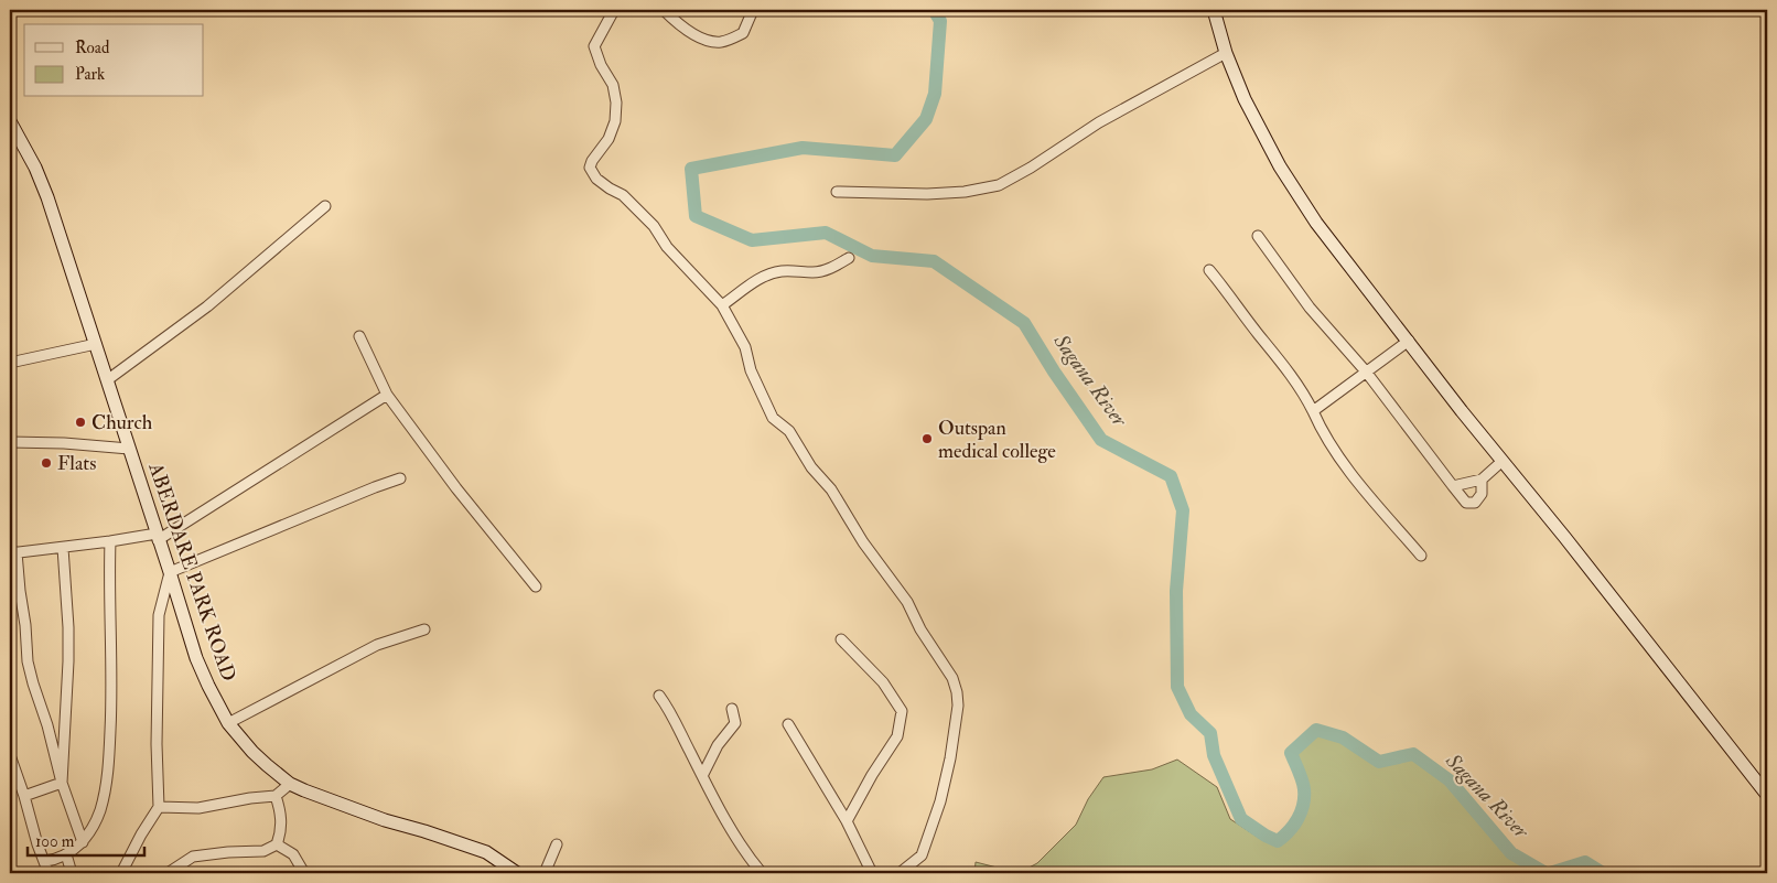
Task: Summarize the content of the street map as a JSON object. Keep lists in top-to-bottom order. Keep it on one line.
{"streets":{"street":["ABERDARE PARK ROAD"]},"water":["Sagana River"],"places":["Church","Outspan medical college","Flats"],"legend":["Road","Park"],"scale_bar":"100 m"}
